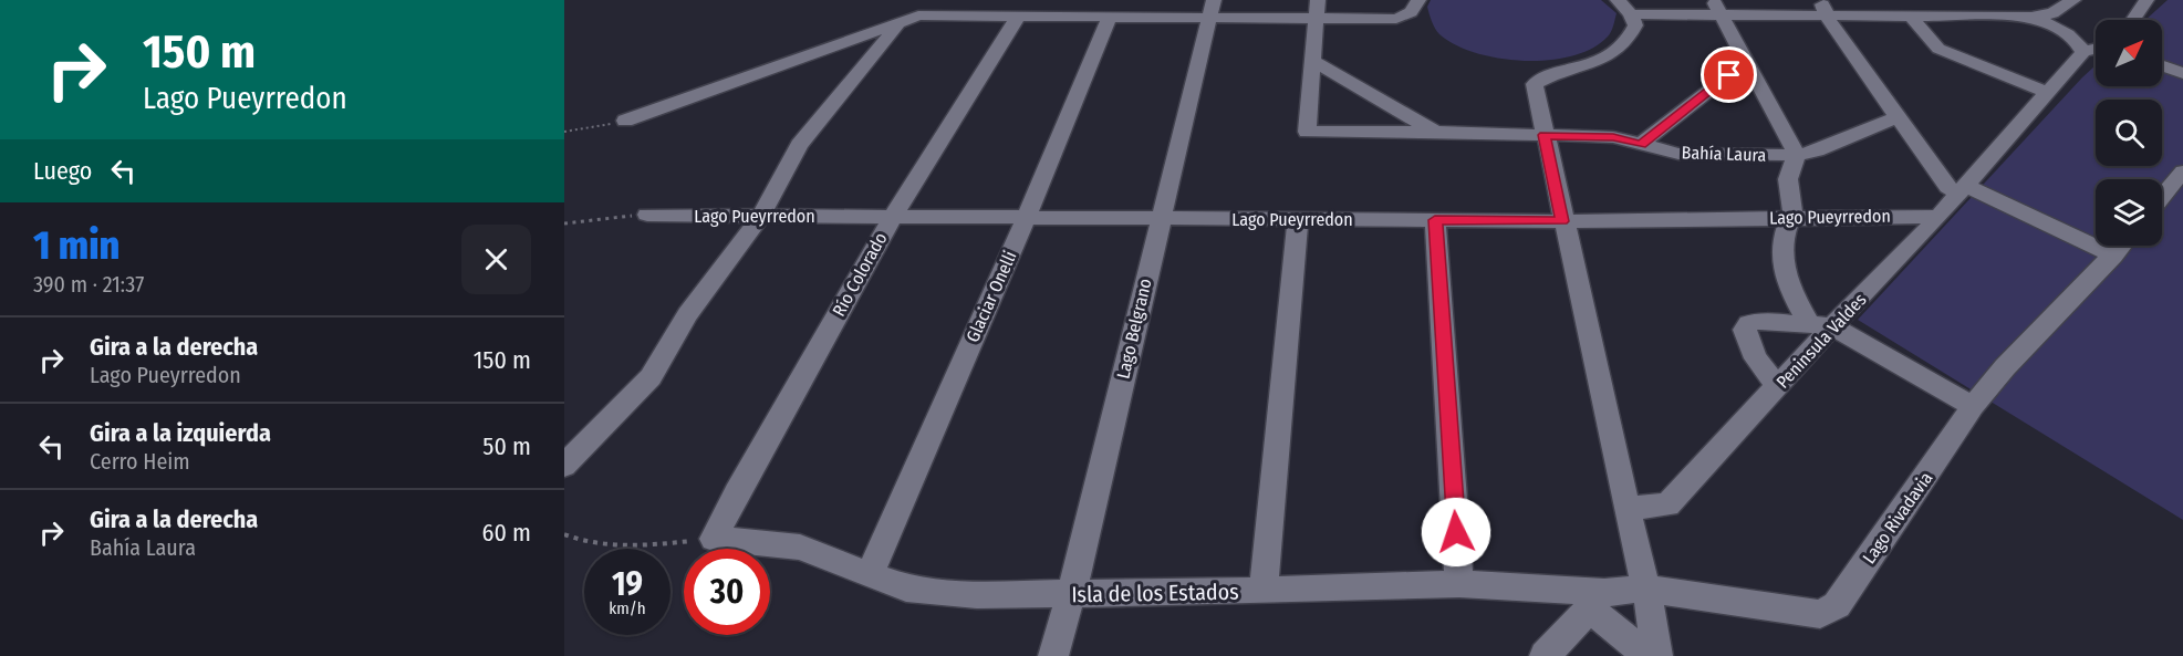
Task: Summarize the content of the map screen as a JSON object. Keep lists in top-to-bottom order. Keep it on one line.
{"streets":{"street":["Bahía Laura","Lago Pueyrredon","Río Colorado","Glaciar Onelli","Lago Belgrano","Peninsula Valdes","Lago Rivadavia","Isla de los Estados"]},"crossings":[["Lago Pueyrredon","Río Colorado"],["Lago Pueyrredon","Glaciar Onelli"],["Lago Pueyrredon","Lago Belgrano"],["Lago Pueyrredon","Peninsula Valdes"],["Río Colorado","Isla de los Estados"],["Glaciar Onelli","Isla de los Estados"],["Lago Belgrano","Isla de los Estados"]],"north":"top right","page":{"turn":["150 m","Lago Pueyrredon"],"then":"Luego","heading":["1 min","390 m · 21:37"],"list":[{"name":"Gira a la derecha","note":"Lago Pueyrredon","value":"150 m"},{"name":"Gira a la izquierda","note":"Cerro Heim","value":"50 m"},{"name":"Gira a la derecha","note":"Bahía Laura","value":"60 m"}],"speed":"19 km/h","limit":"30"}}
